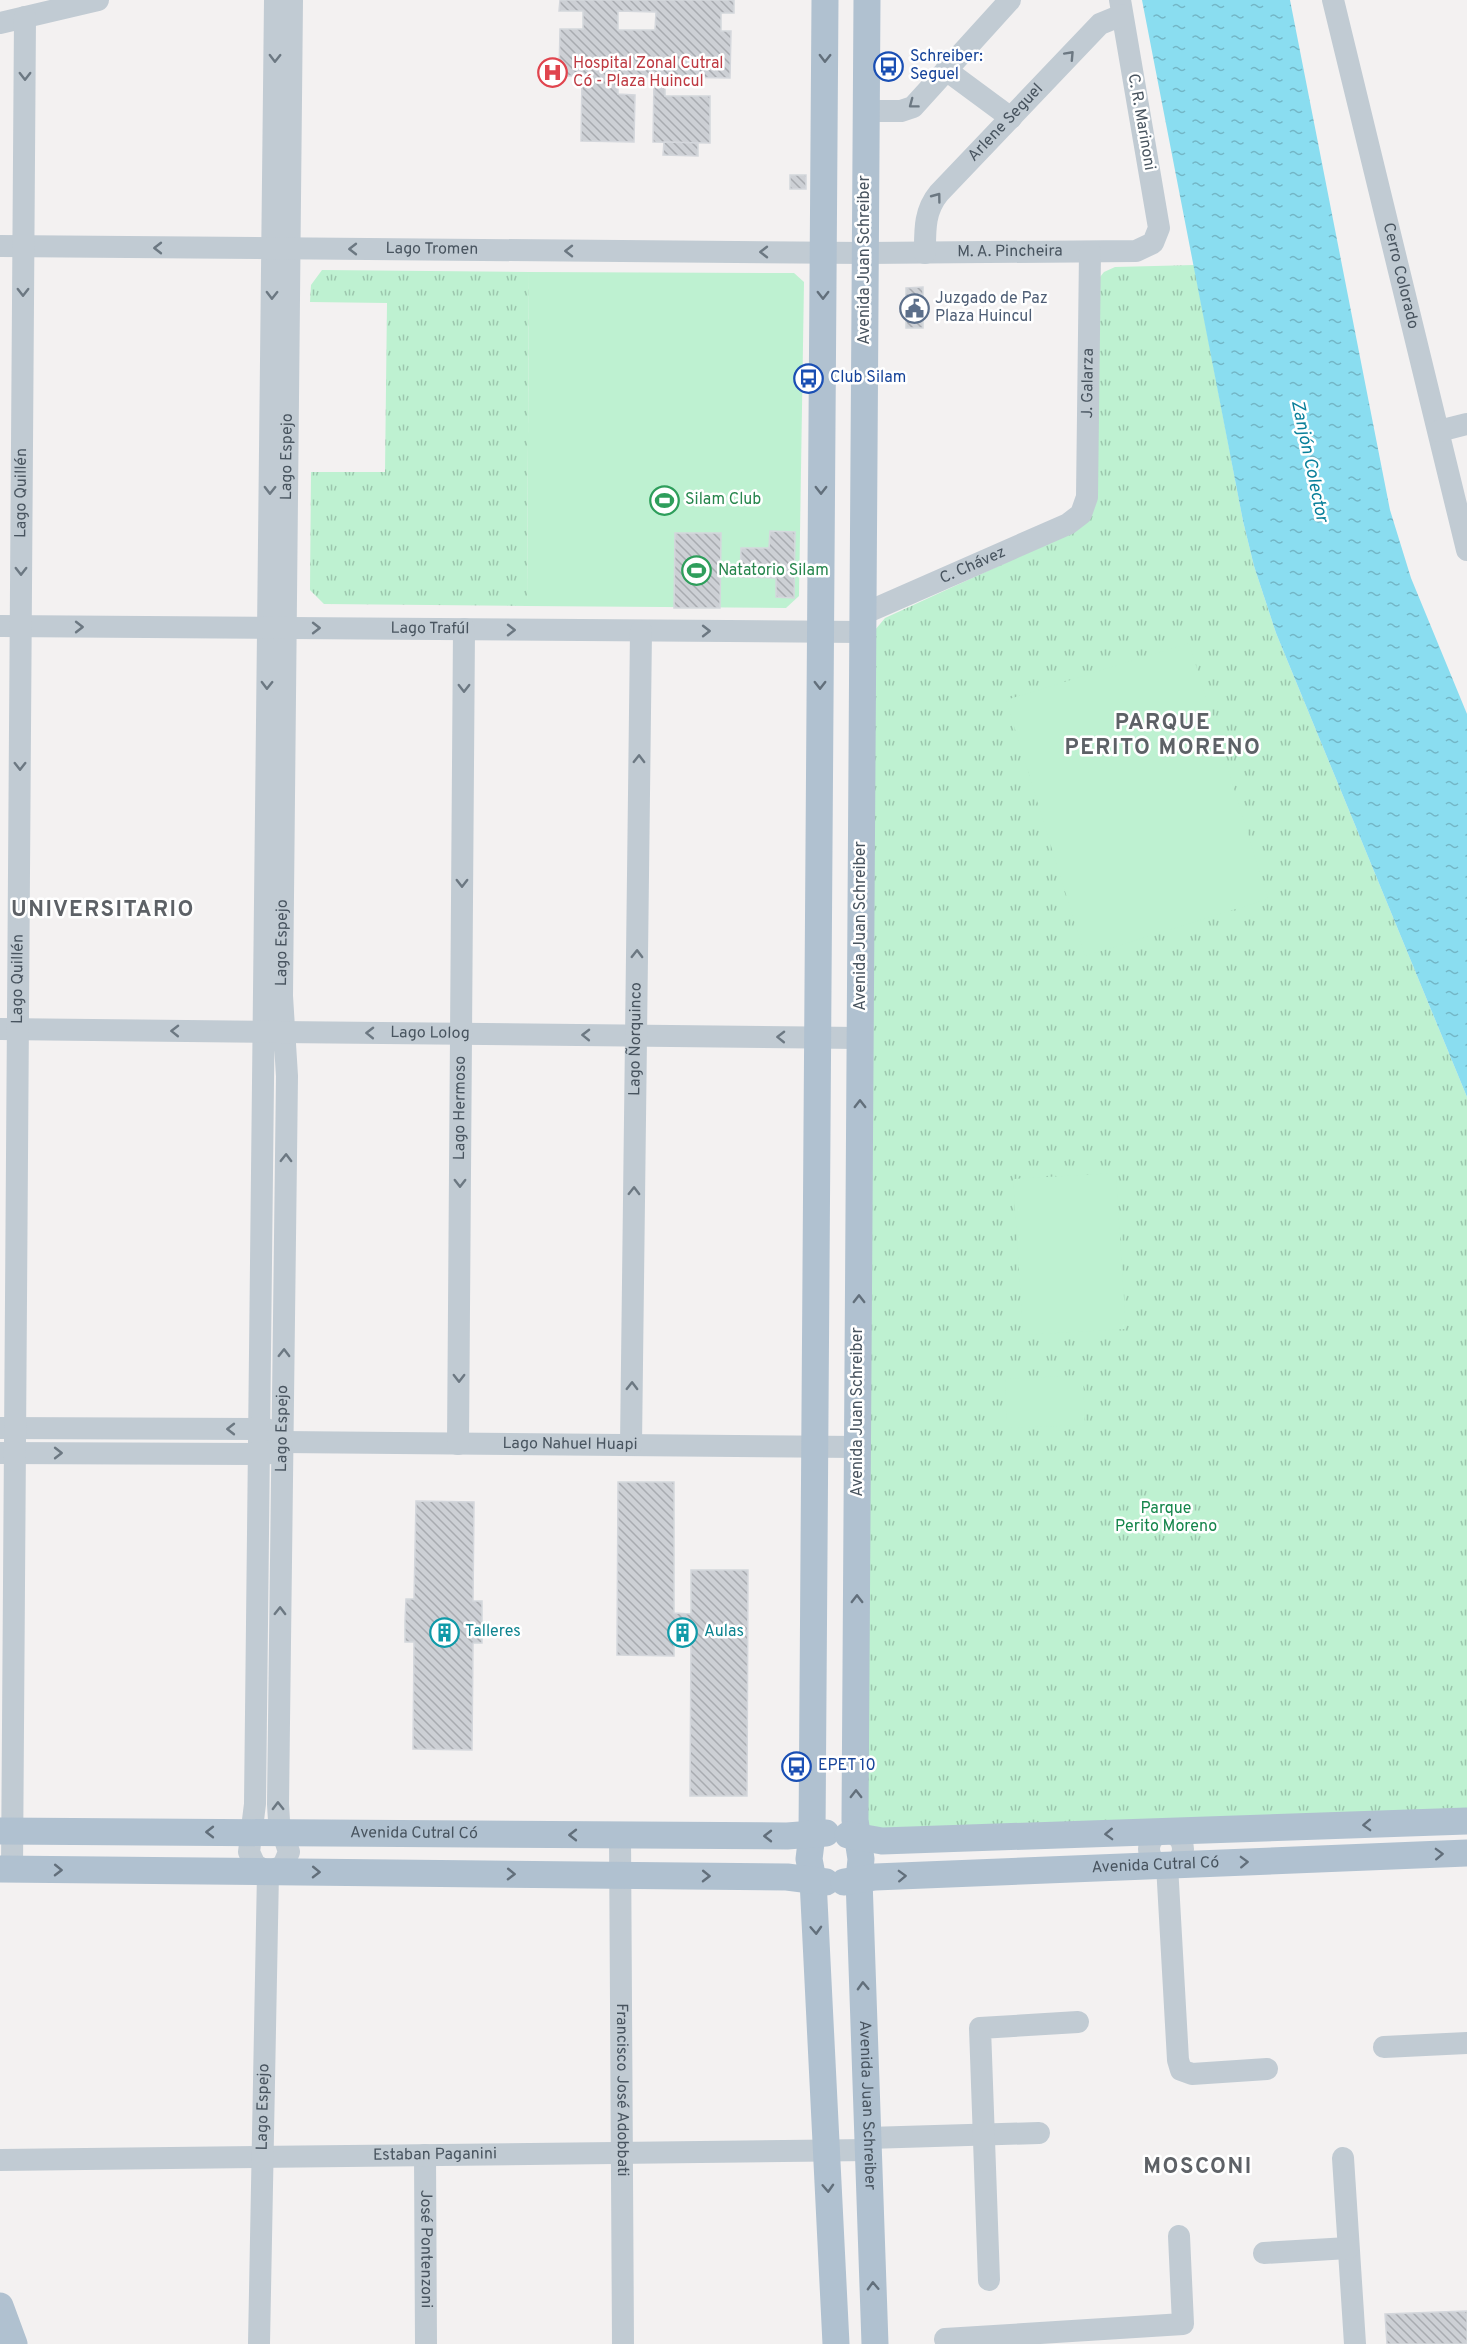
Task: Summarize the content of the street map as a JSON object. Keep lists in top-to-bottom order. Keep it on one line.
{"streets":{"main road":["Avenida Juan Schreiber","Avenida Cutral Có"],"street":["C. R. Marinoni","Arlene Seguel","Lago Tromen","M. A. Pincheira","Cerro Colorado","J. Galarza","Lago Espejo","Lago Quillén","C. Chávez","Lago Trafúl","Lago Lolog","Lago Ñorquinco","Lago Hermoso","Lago Nahuel Huapi","Francisco José Adobbati","Estaban Paganini","José Pontenzoni"]},"crossings":[["C. R. Marinoni","Arlene Seguel"],["C. R. Marinoni","M. A. Pincheira"],["Arlene Seguel","M. A. Pincheira"],["Lago Tromen","M. A. Pincheira"],["Lago Tromen","Avenida Juan Schreiber"],["Lago Tromen","Lago Espejo"],["Lago Tromen","Lago Quillén"],["M. A. Pincheira","Avenida Juan Schreiber"],["M. A. Pincheira","J. Galarza"],["Avenida Juan Schreiber","C. Chávez"],["Avenida Juan Schreiber","Lago Trafúl"],["Avenida Juan Schreiber","Lago Lolog"],["Avenida Juan Schreiber","Lago Nahuel Huapi"],["Avenida Juan Schreiber","Avenida Cutral Có"],["Avenida Juan Schreiber","Estaban Paganini"],["J. Galarza","C. Chávez"],["Lago Espejo","Lago Trafúl"],["Lago Espejo","Lago Lolog"],["Lago Espejo","Lago Nahuel Huapi"],["Lago Espejo","Avenida Cutral Có"],["Lago Espejo","Estaban Paganini"],["Lago Quillén","Lago Trafúl"],["Lago Quillén","Lago Lolog"],["Lago Quillén","Lago Nahuel Huapi"],["Lago Quillén","Avenida Cutral Có"],["C. Chávez","Lago Trafúl"],["Lago Trafúl","Lago Ñorquinco"],["Lago Trafúl","Lago Hermoso"],["Lago Lolog","Lago Ñorquinco"],["Lago Lolog","Lago Hermoso"],["Lago Ñorquinco","Lago Nahuel Huapi"],["Lago Hermoso","Lago Nahuel Huapi"],["Avenida Cutral Có","Francisco José Adobbati"],["Francisco José Adobbati","Estaban Paganini"],["Estaban Paganini","José Pontenzoni"]],"one_way":["Arlene Seguel","Lago Tromen","Lago Quillén","Lago Trafúl","Lago Lolog","Lago Ñorquinco","Lago Hermoso"],"districts":["PARQUE PERITO MORENO","UNIVERSITARIO","MOSCONI"],"water":["Zanjón Colector"],"parks":["Parque Perito Moreno"],"places":{"bus stop":["Schreiber: Seguel","Club Silam","EPET 10"],"hospital":["Hospital Zonal Cutral Có - Plaza Huincul"],"public building":["Juzgado de Paz Plaza Huincul"],"sports":["Silam Club","Natatorio Silam"],"building":["Talleres","Aulas"]}}
